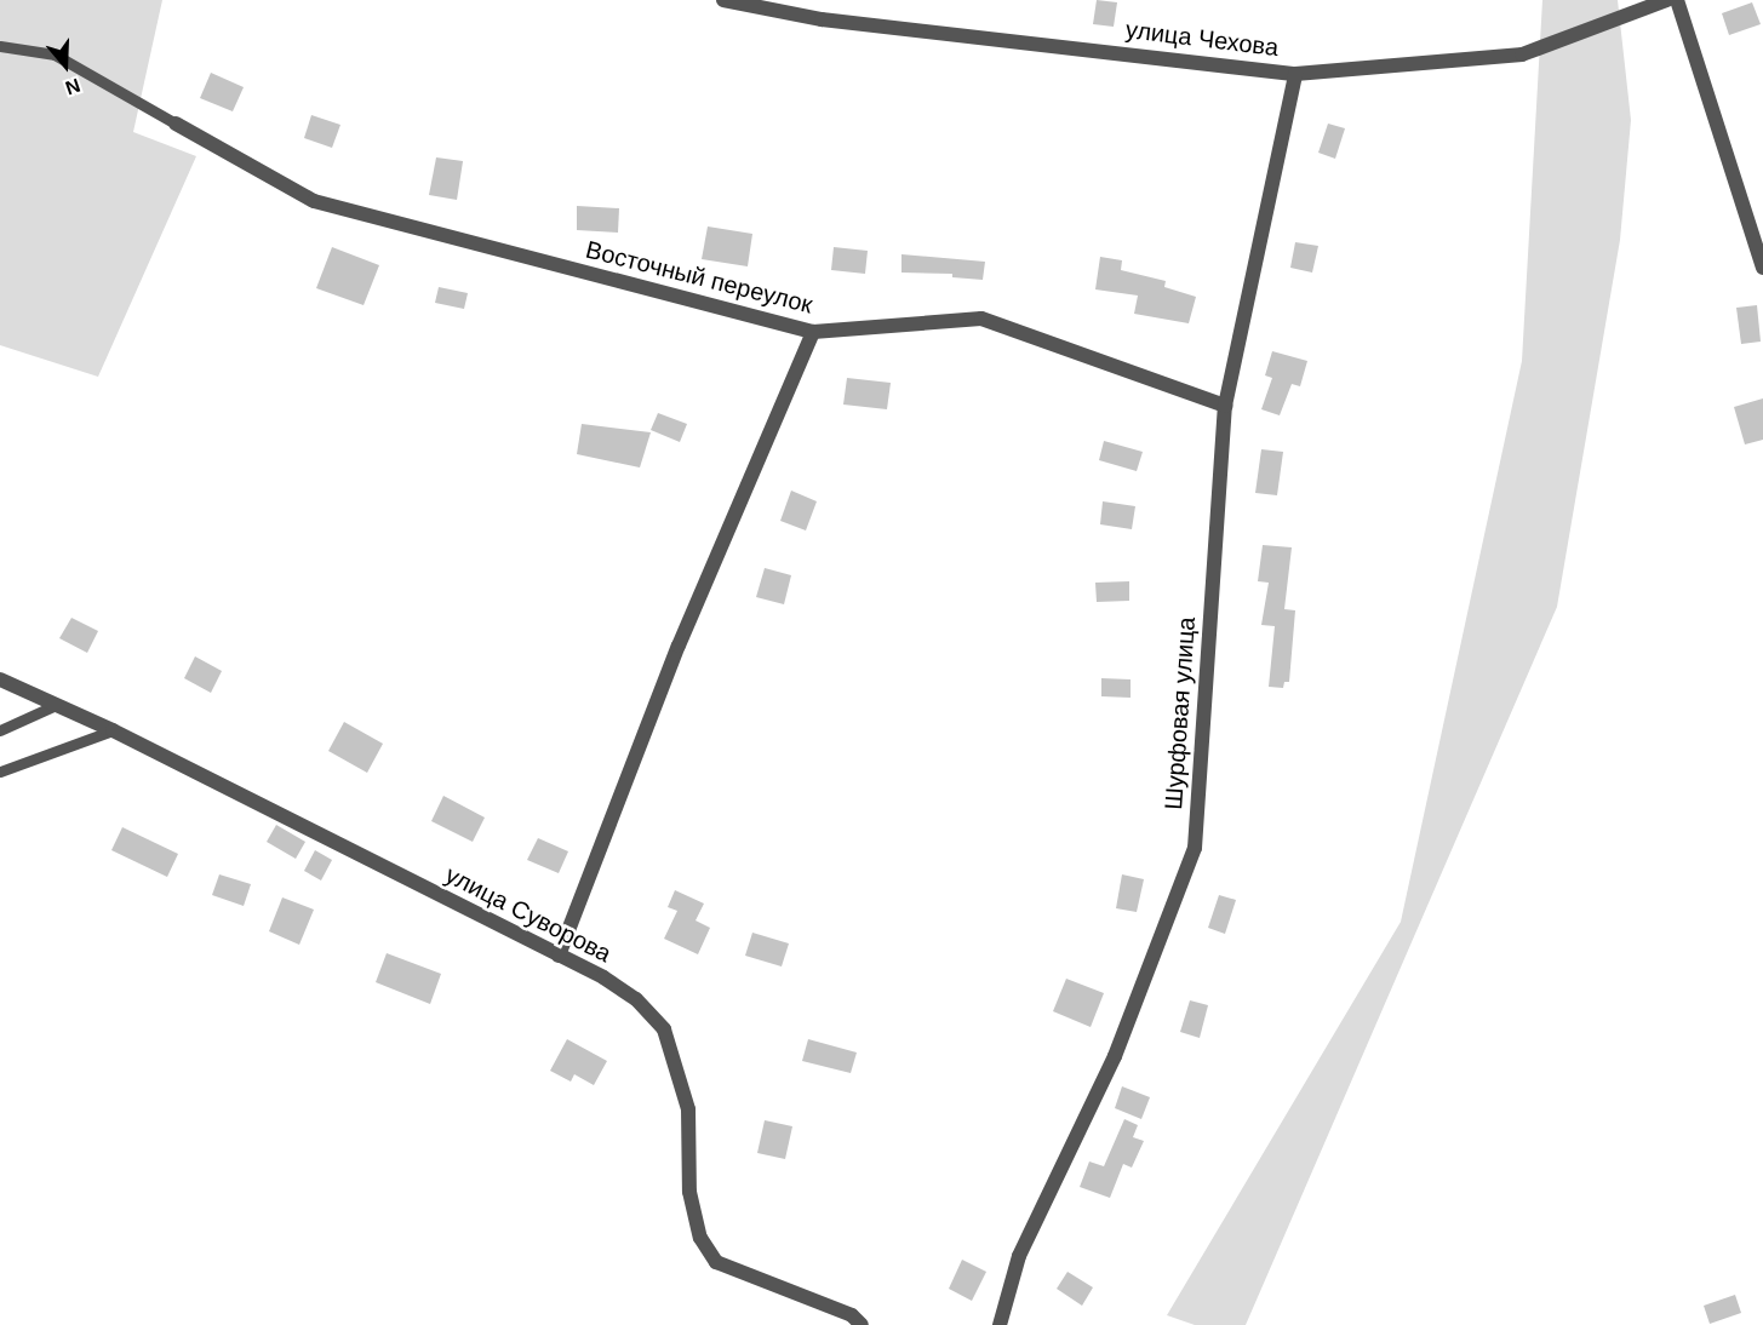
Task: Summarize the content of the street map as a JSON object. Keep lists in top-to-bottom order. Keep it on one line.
{"streets":{"street":["улица Чехова","Восточный переулок","Шурфовая улица","улица Суворова"]},"crossings":[["улица Чехова","Шурфовая улица"],["Восточный переулок","Шурфовая улица"]],"north":"bottom"}
